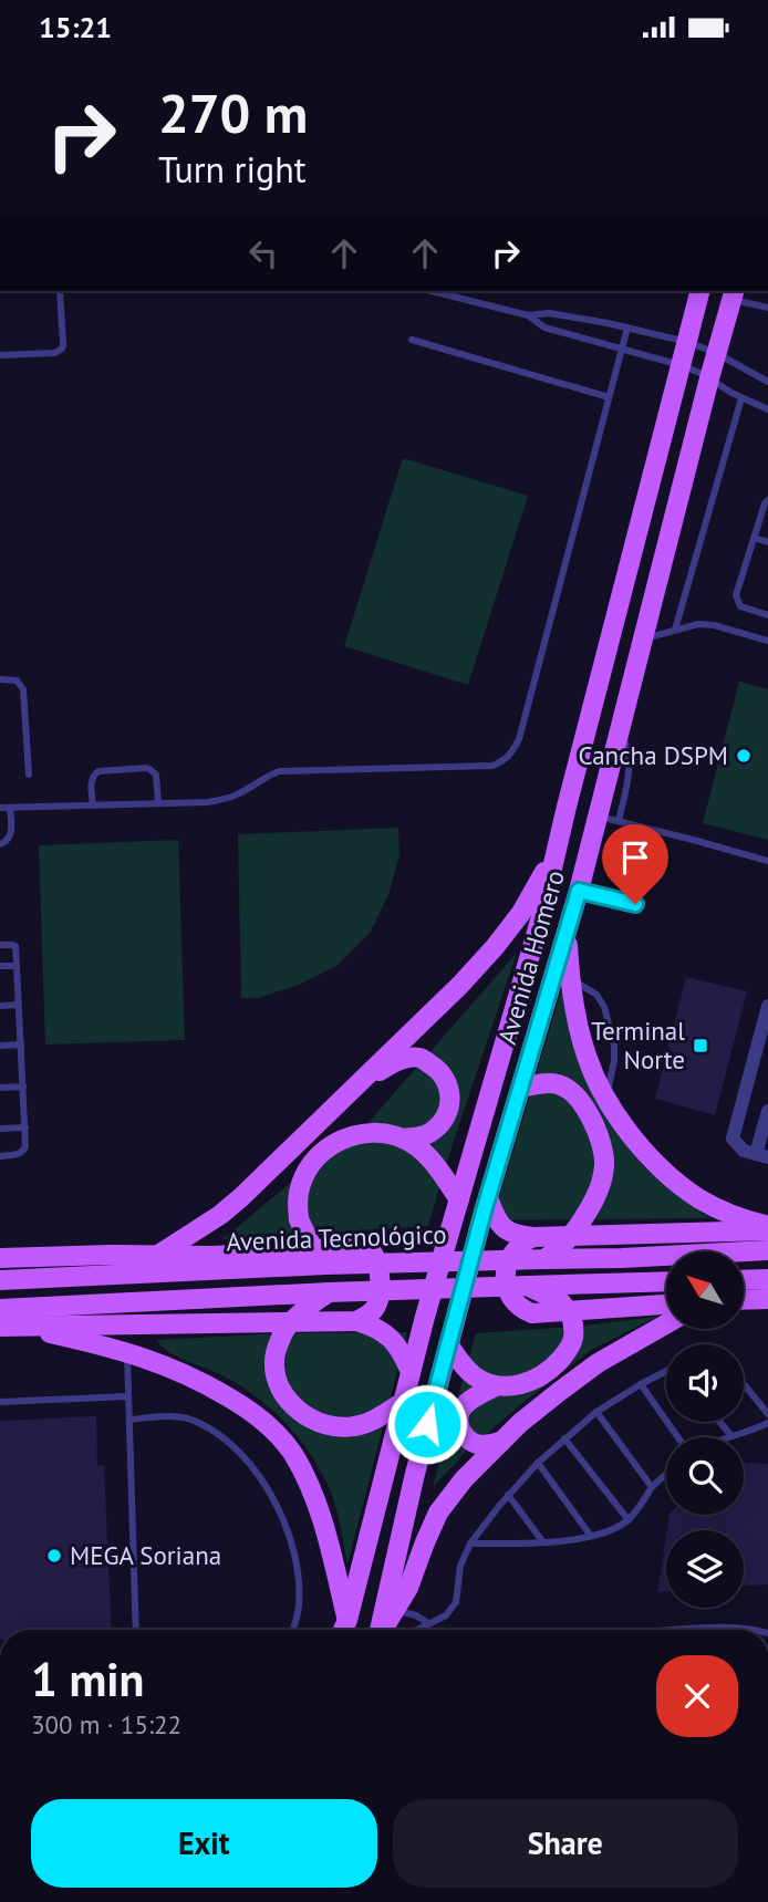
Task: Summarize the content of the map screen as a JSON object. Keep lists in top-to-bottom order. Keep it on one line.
{"streets":{"main road":["Avenida Homero","Avenida Tecnológico"]},"places":{"other":["Cancha DSPM","MEGA Soriana"],"transit":["Terminal Norte"]},"north":"top left","page":{"status":"15:21","turn":["270 m","Turn right"],"heading":["1 min","300 m · 15:22"],"buttons":["Exit","Share"]}}
